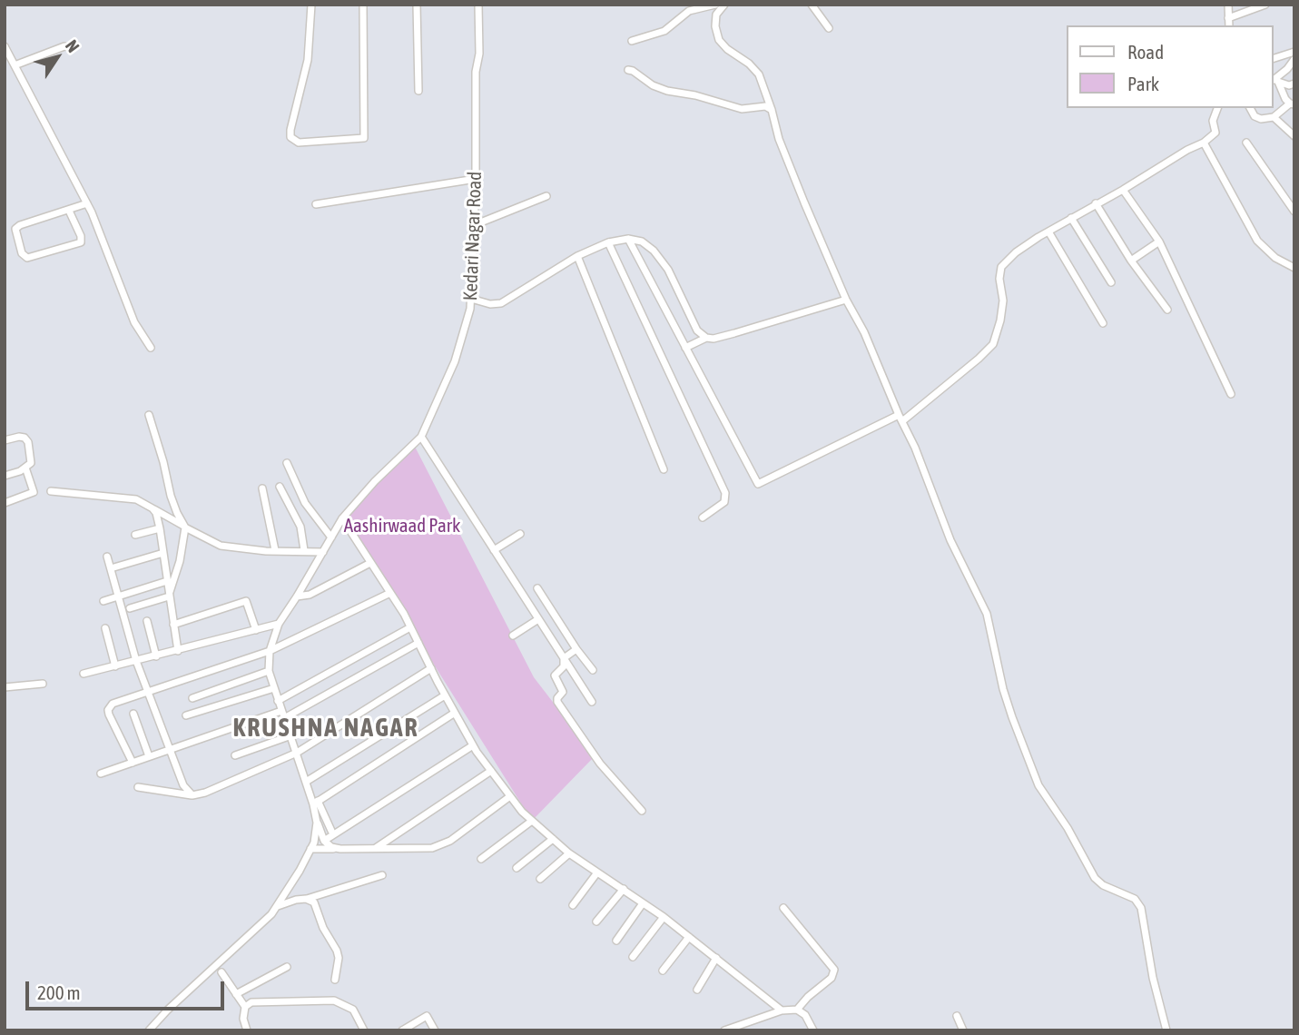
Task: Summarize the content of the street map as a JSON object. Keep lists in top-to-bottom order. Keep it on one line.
{"streets":{"street":["Kedari Nagar Road"]},"districts":["KRUSHNA NAGAR"],"parks":["Aashirwaad Park"],"legend":["Road","Park"],"scale_bar":"200 m","north":"top right"}
